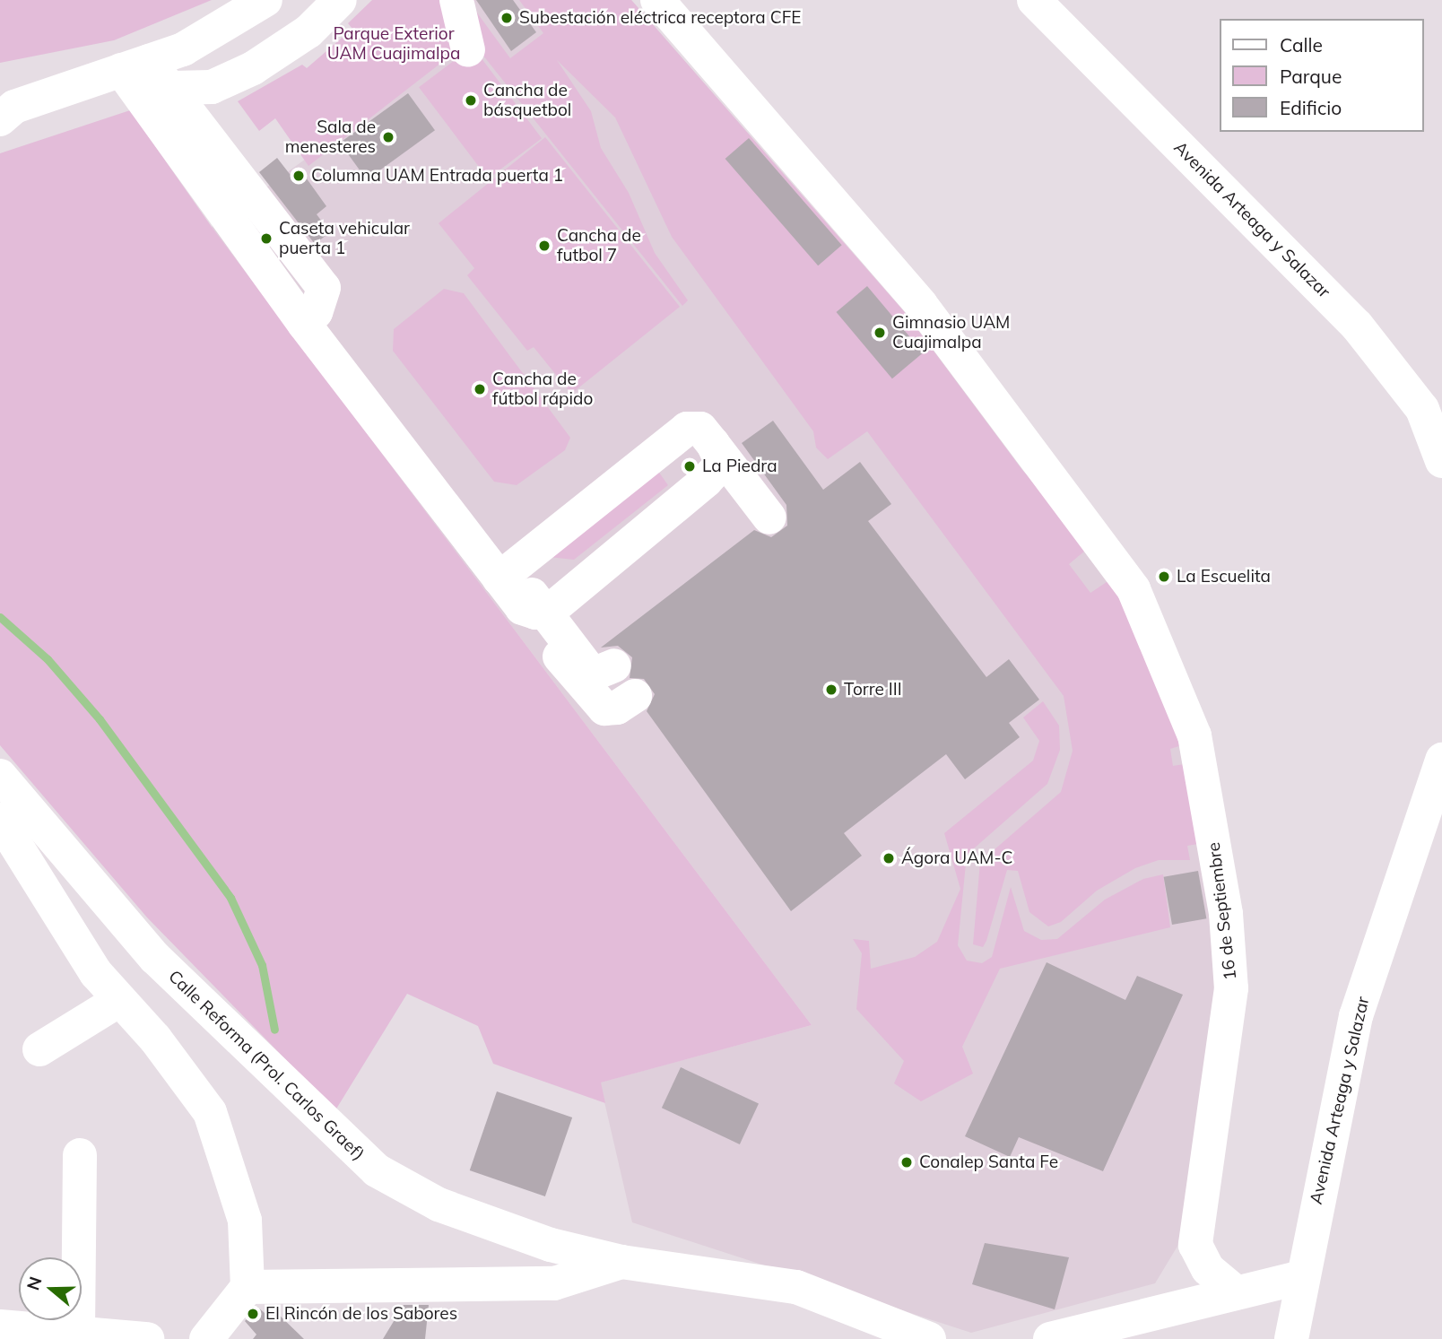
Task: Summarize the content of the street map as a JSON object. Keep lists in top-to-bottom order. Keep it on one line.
{"streets":{"street":["Avenida Arteaga y Salazar","16 de Septiembre","Calle Reforma (Prol. Carlos Graef)"]},"parks":["Parque Exterior UAM Cuajimalpa"],"places":["Subestación eléctrica receptora CFE","Cancha de básquetbol","Sala de menesteres","Columna UAM Entrada puerta 1","Caseta vehicular puerta 1","Cancha de futbol 7","Gimnasio UAM Cuajimalpa","Cancha de fútbol rápido","La Piedra","La Escuelita","Torre III","Ágora UAM-C","Conalep Santa Fe","El Rincón de los Sabores"],"legend":["Calle","Parque","Edificio"],"north":"left"}
